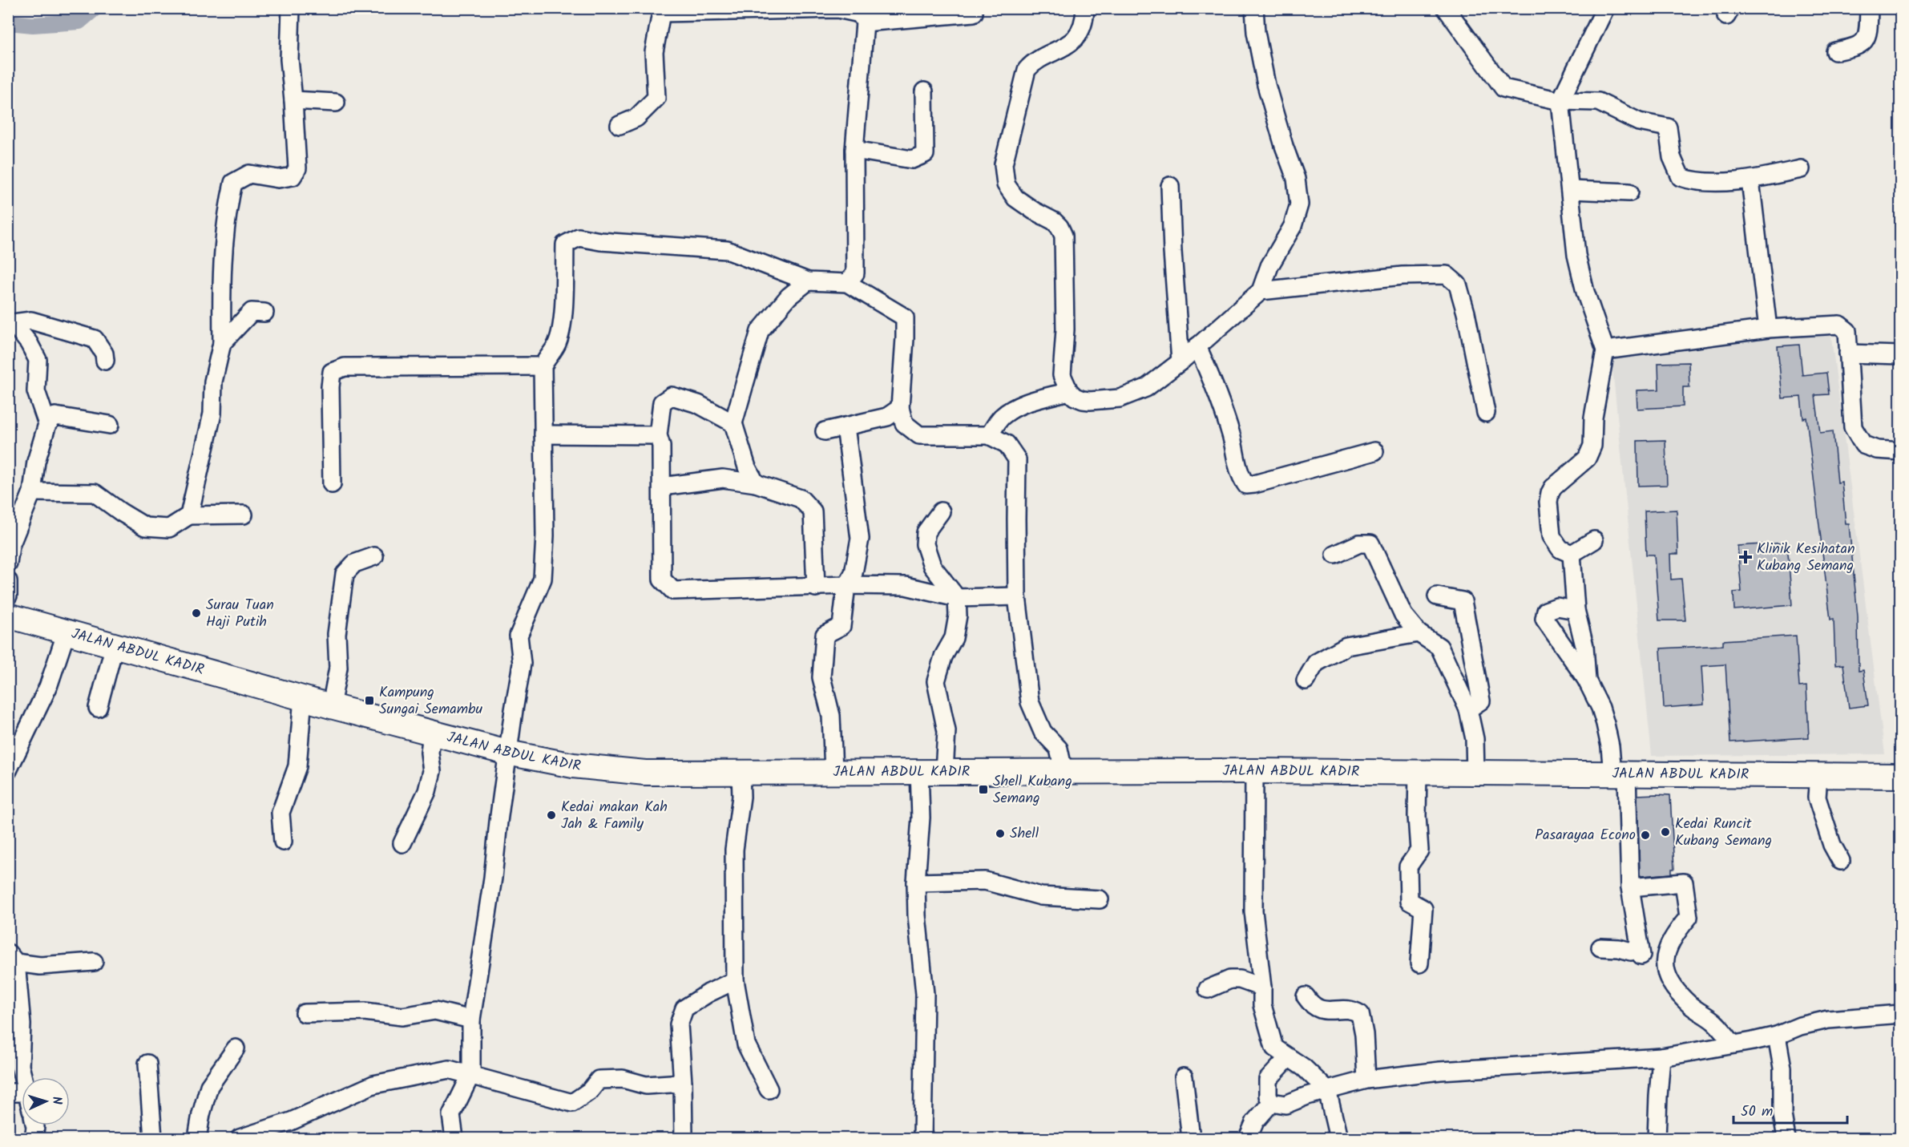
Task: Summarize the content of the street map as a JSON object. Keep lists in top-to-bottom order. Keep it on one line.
{"streets":{"main road":["JALAN ABDUL KADIR"]},"places":{"health":["Klinik Kesihatan Kubang Semang"],"other":["Surau Tuan Haji Putih","Kedai makan Kah Jah & Family","Kedai Runcit Kubang Semang","Shell","Pasarayaa Econo"],"transit":["Kampung Sungai Semambu","Shell Kubang Semang"]},"scale_bar":"50 m","north":"right"}
